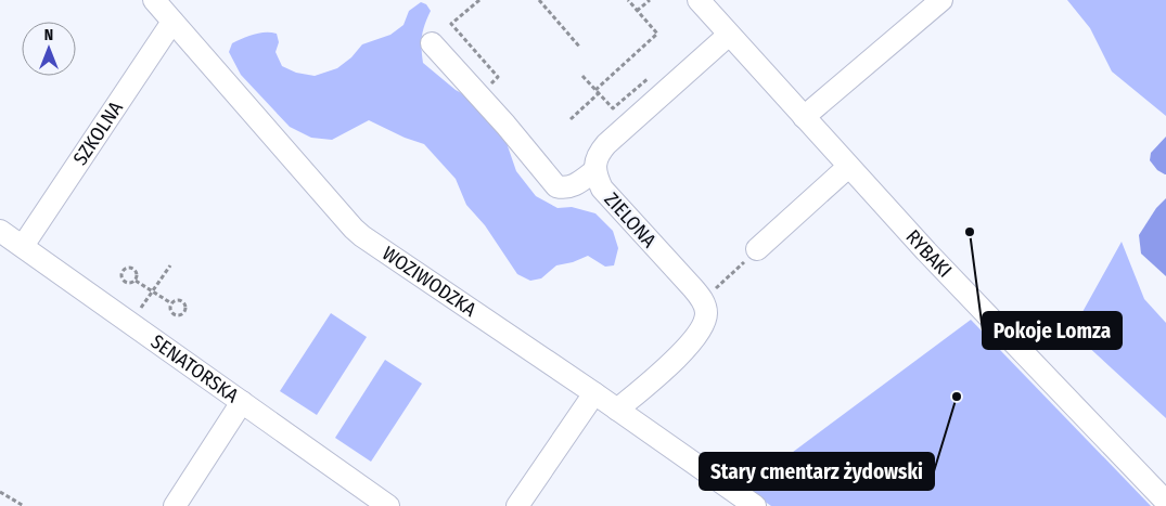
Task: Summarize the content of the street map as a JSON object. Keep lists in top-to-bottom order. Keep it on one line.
{"streets":{"street":["SZKOLNA","ZIELONA","RYBAKI","WOZIWODZKA","SENATORSKA"]},"crossings":[["SZKOLNA","WOZIWODZKA"],["SZKOLNA","SENATORSKA"],["ZIELONA","RYBAKI"],["ZIELONA","WOZIWODZKA"]],"places":["Pokoje Lomza","Stary cmentarz żydowski"],"north":"top"}
